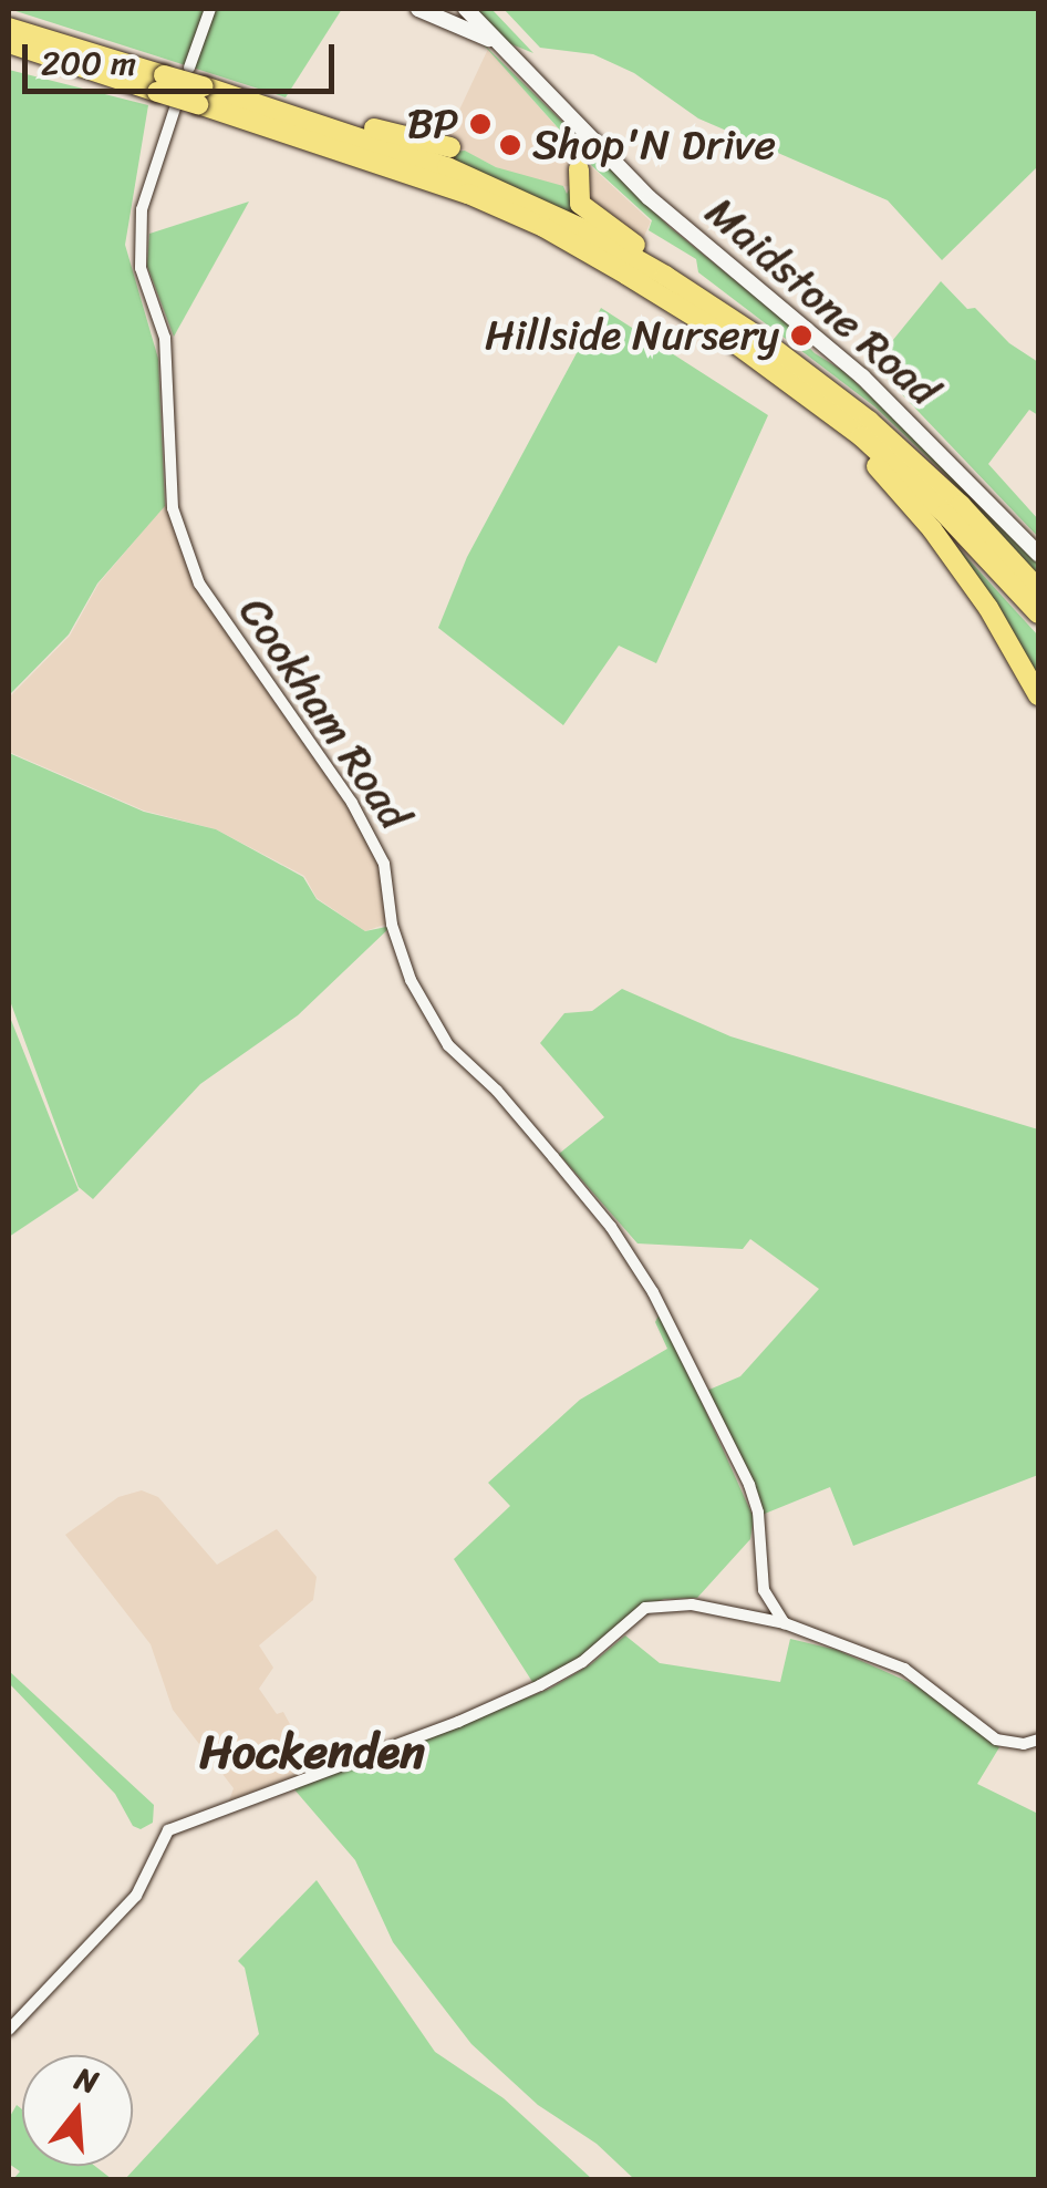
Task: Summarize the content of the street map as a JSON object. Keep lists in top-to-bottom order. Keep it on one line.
{"streets":{"main road":["Maidstone Road"],"street":["Cookham Road"]},"districts":["Hockenden"],"places":["BP","Shop'N Drive","Hillside Nursery"],"scale_bar":"200 m","north":"top"}
